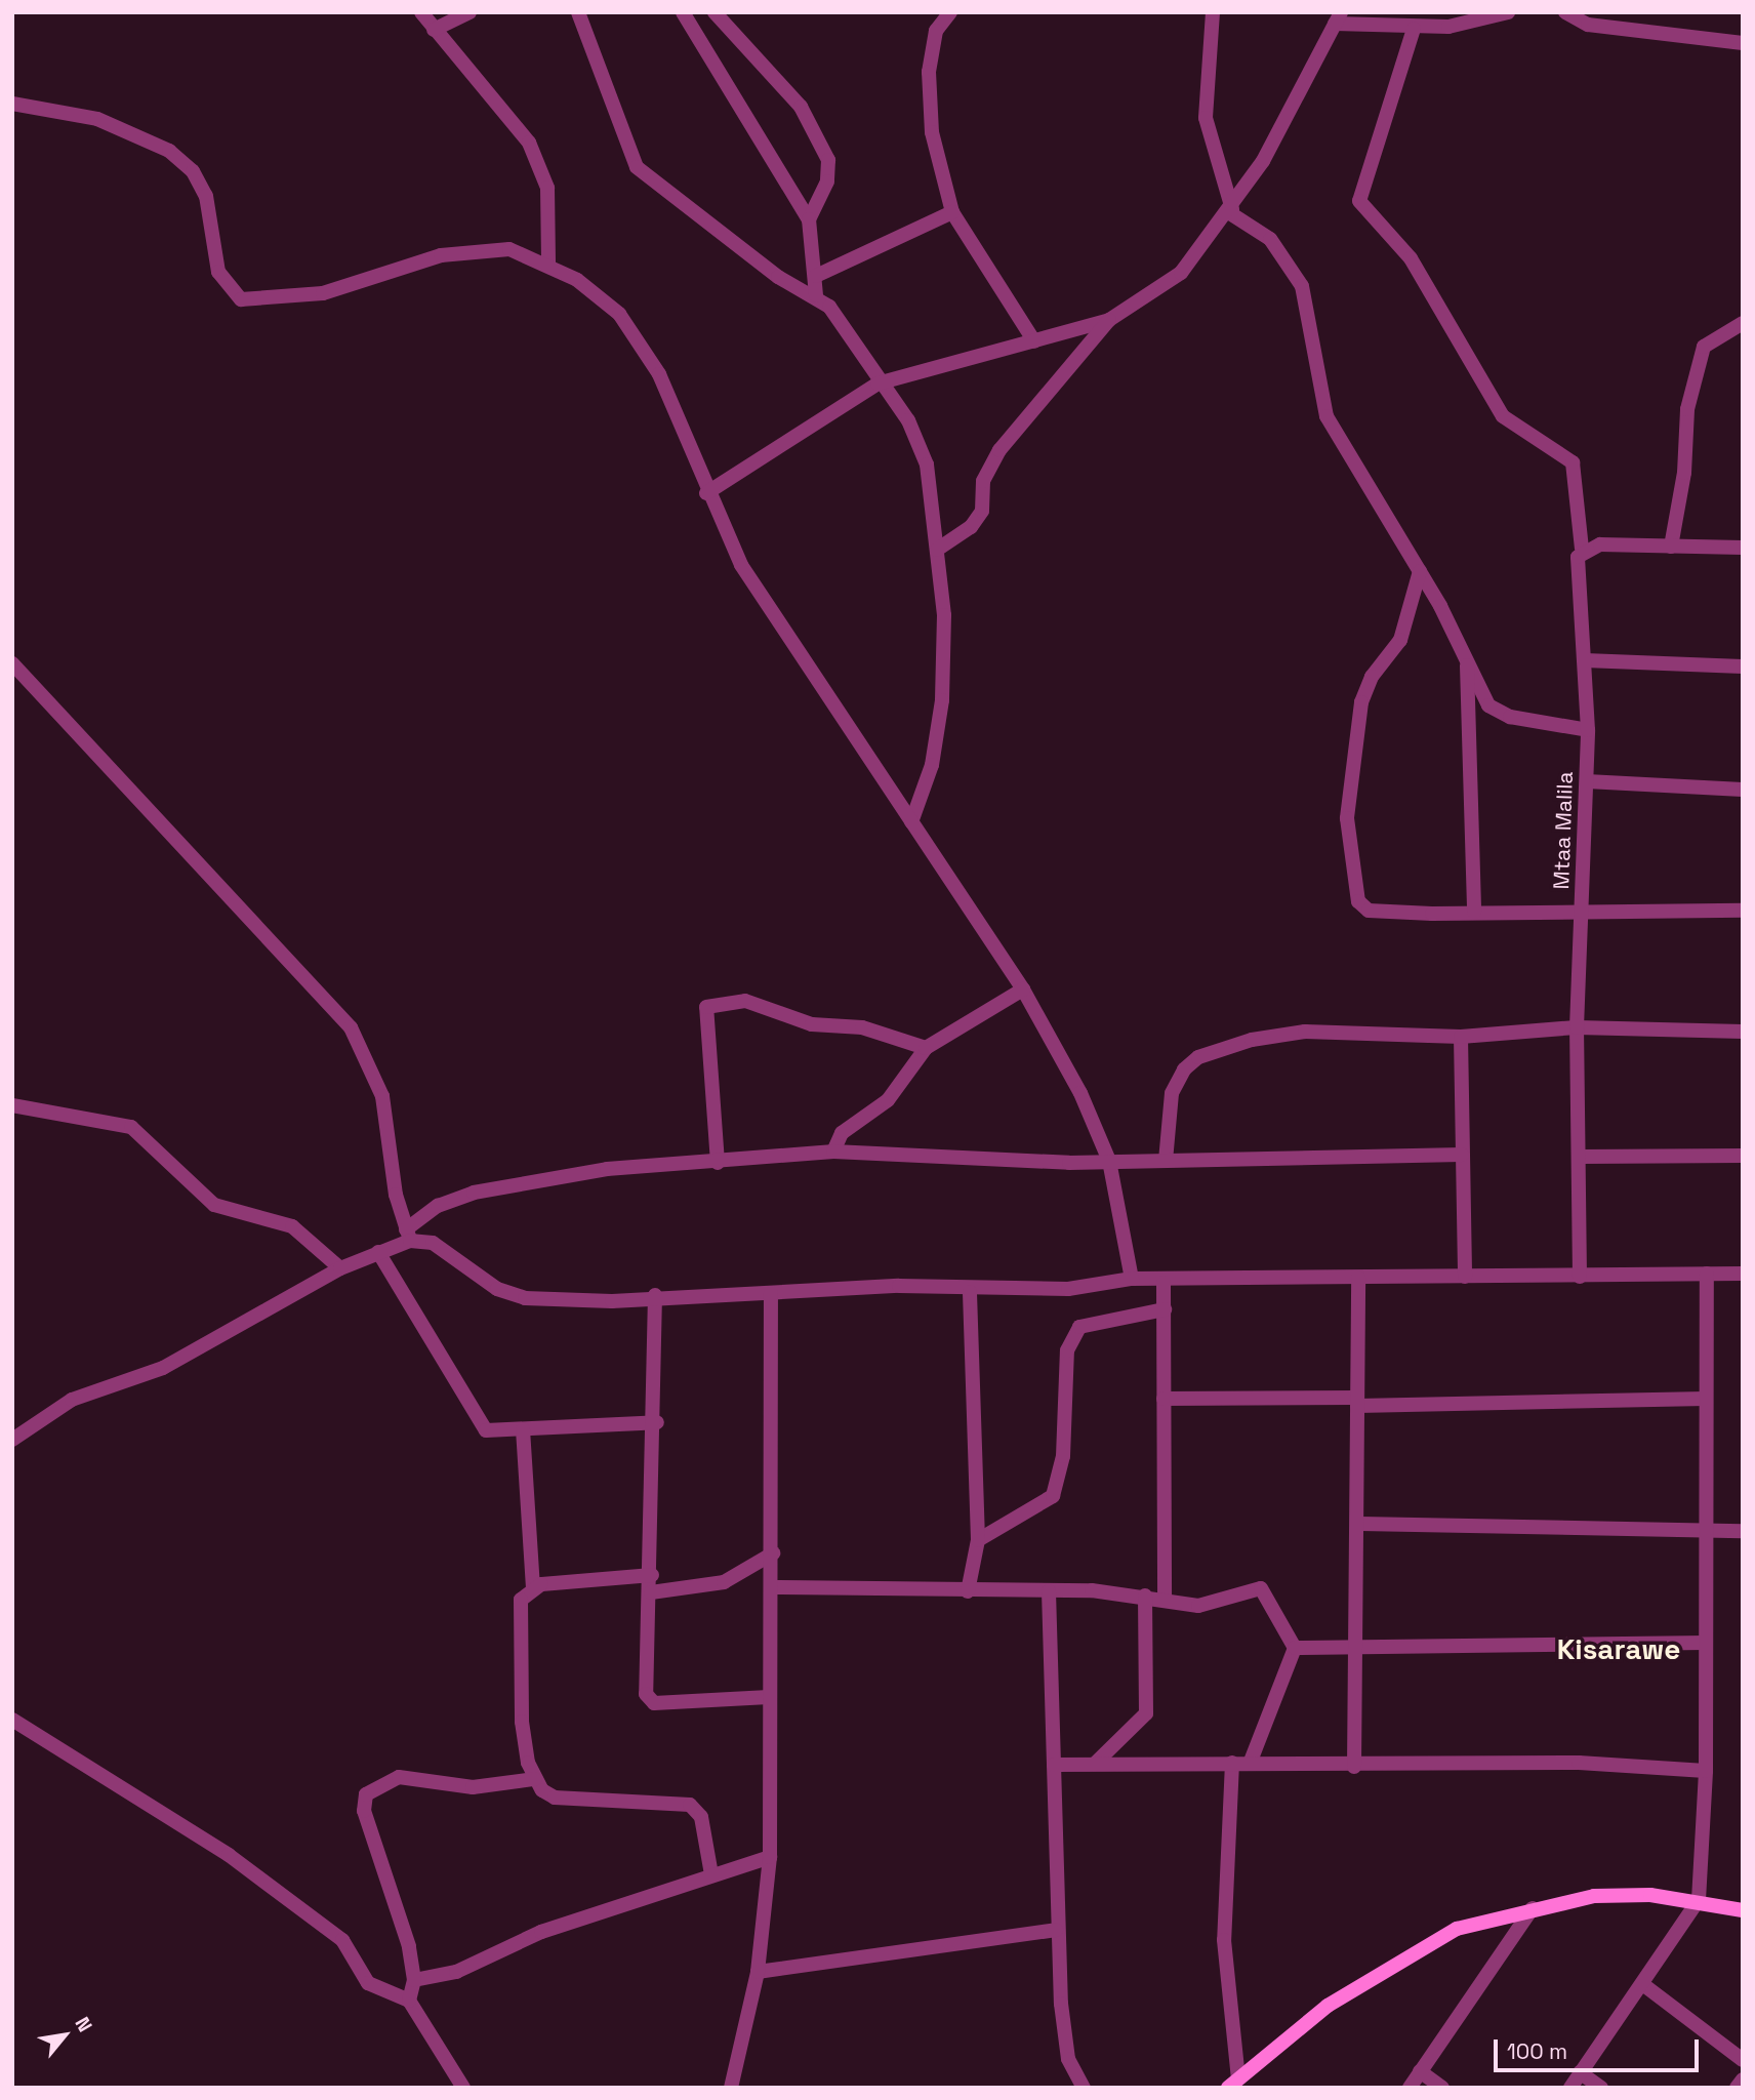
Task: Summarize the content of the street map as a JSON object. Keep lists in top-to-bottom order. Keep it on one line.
{"streets":{"street":["Mtaa Malila"]},"districts":["Kisarawe"],"scale_bar":"100 m","north":"top right"}
